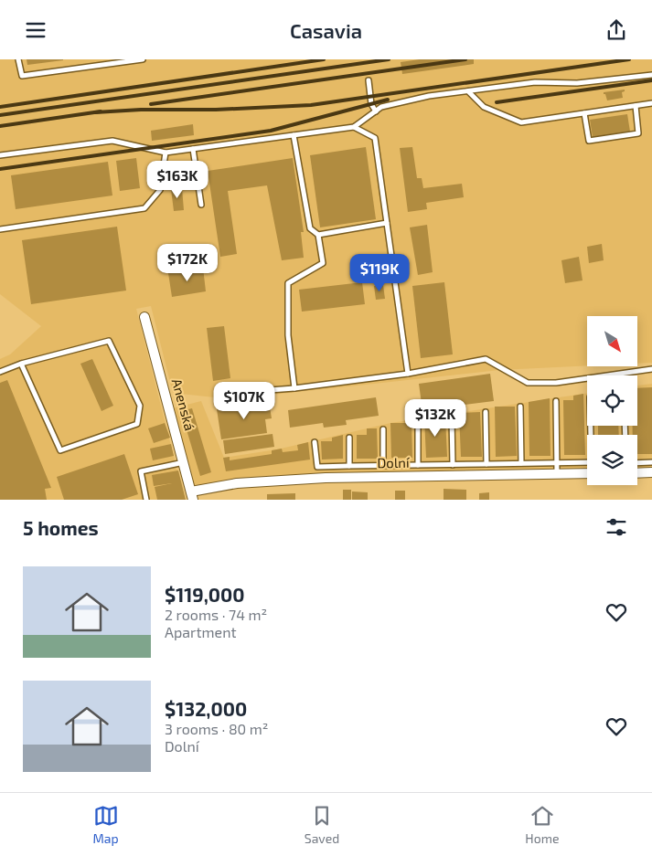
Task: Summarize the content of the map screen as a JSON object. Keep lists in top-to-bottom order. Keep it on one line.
{"streets":{"street":["Anenská","Dolní"]},"crossings":[["Anenská","Dolní"]],"north":"bottom right","page":{"header":"Casavia","price":["$163K","$172K","$119K","$107K","$132K"],"heading":"5 homes","list":[{"name":"$119,000","note":"2 rooms · 74 m² · Apartment"},{"name":"$132,000","note":"3 rooms · 80 m² · Dolní"}],"tabs":["Map","Saved","Home"]}}
